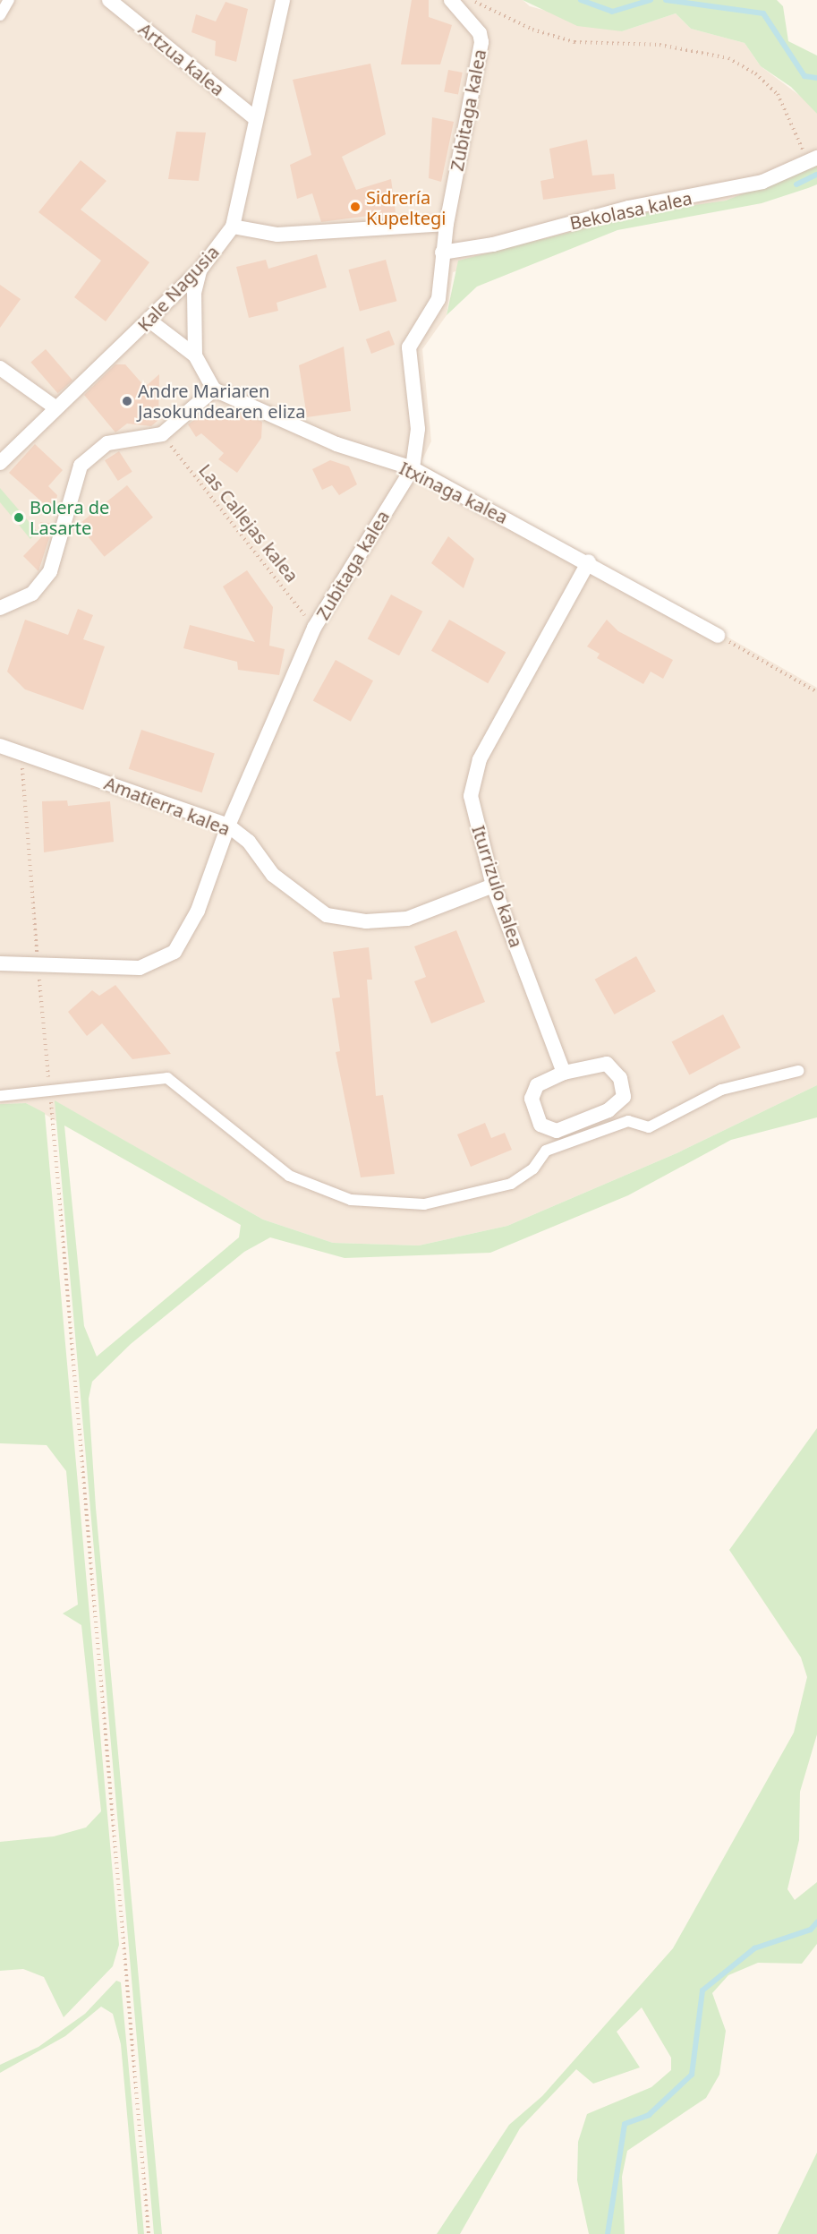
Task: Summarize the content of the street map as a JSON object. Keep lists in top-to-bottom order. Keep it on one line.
{"streets":{"street":["Artzua kalea","Zubitaga kalea","Bekolasa kalea","Kale Nagusia","Itxinaga kalea","Amatierra kalea","Iturrizulo kalea"],"path":["Las Callejas kalea"]},"crossings":[["Artzua kalea","Kale Nagusia"],["Zubitaga kalea","Bekolasa kalea"],["Zubitaga kalea","Itxinaga kalea"],["Zubitaga kalea","Las Callejas kalea"],["Zubitaga kalea","Amatierra kalea"],["Itxinaga kalea","Iturrizulo kalea"],["Amatierra kalea","Iturrizulo kalea"]],"places":["Sidrería Kupeltegi","Andre Mariaren Jasokundearen eliza","Bolera de Lasarte"]}
